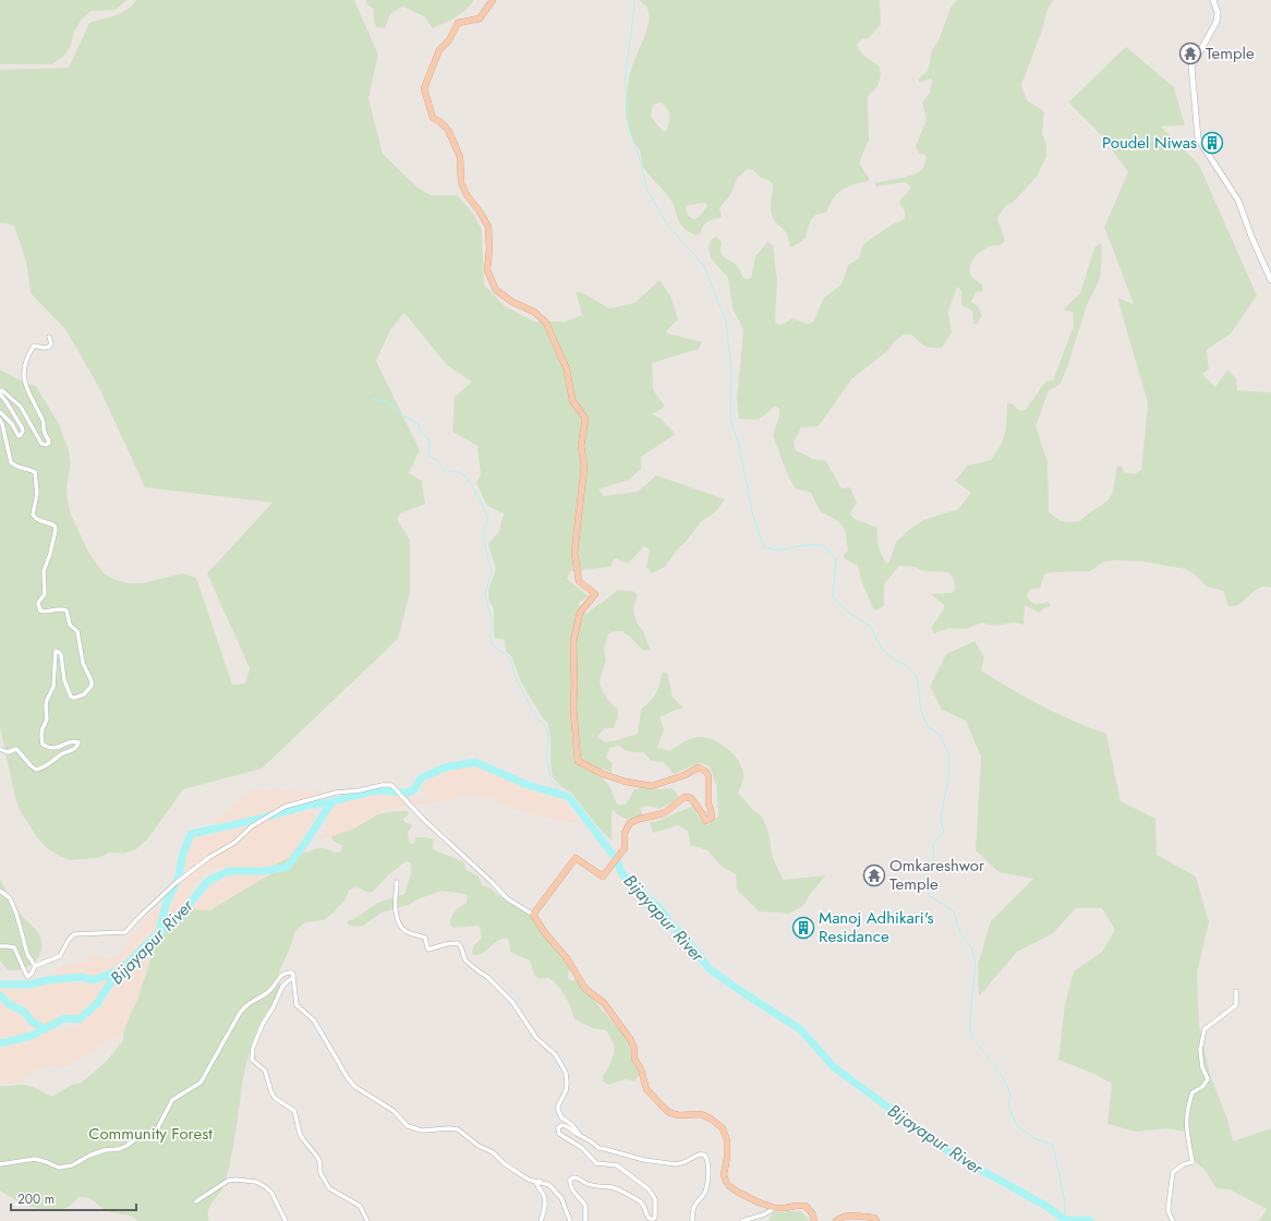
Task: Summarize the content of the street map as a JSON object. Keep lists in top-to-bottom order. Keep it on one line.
{"water":["Bijayapur River"],"parks":["Community Forest"],"places":{"temple":["Temple","Omkareshwor Temple"],"building":["Poudel Niwas","Manoj Adhikari's Residance"]},"scale_bar":"200 m"}
